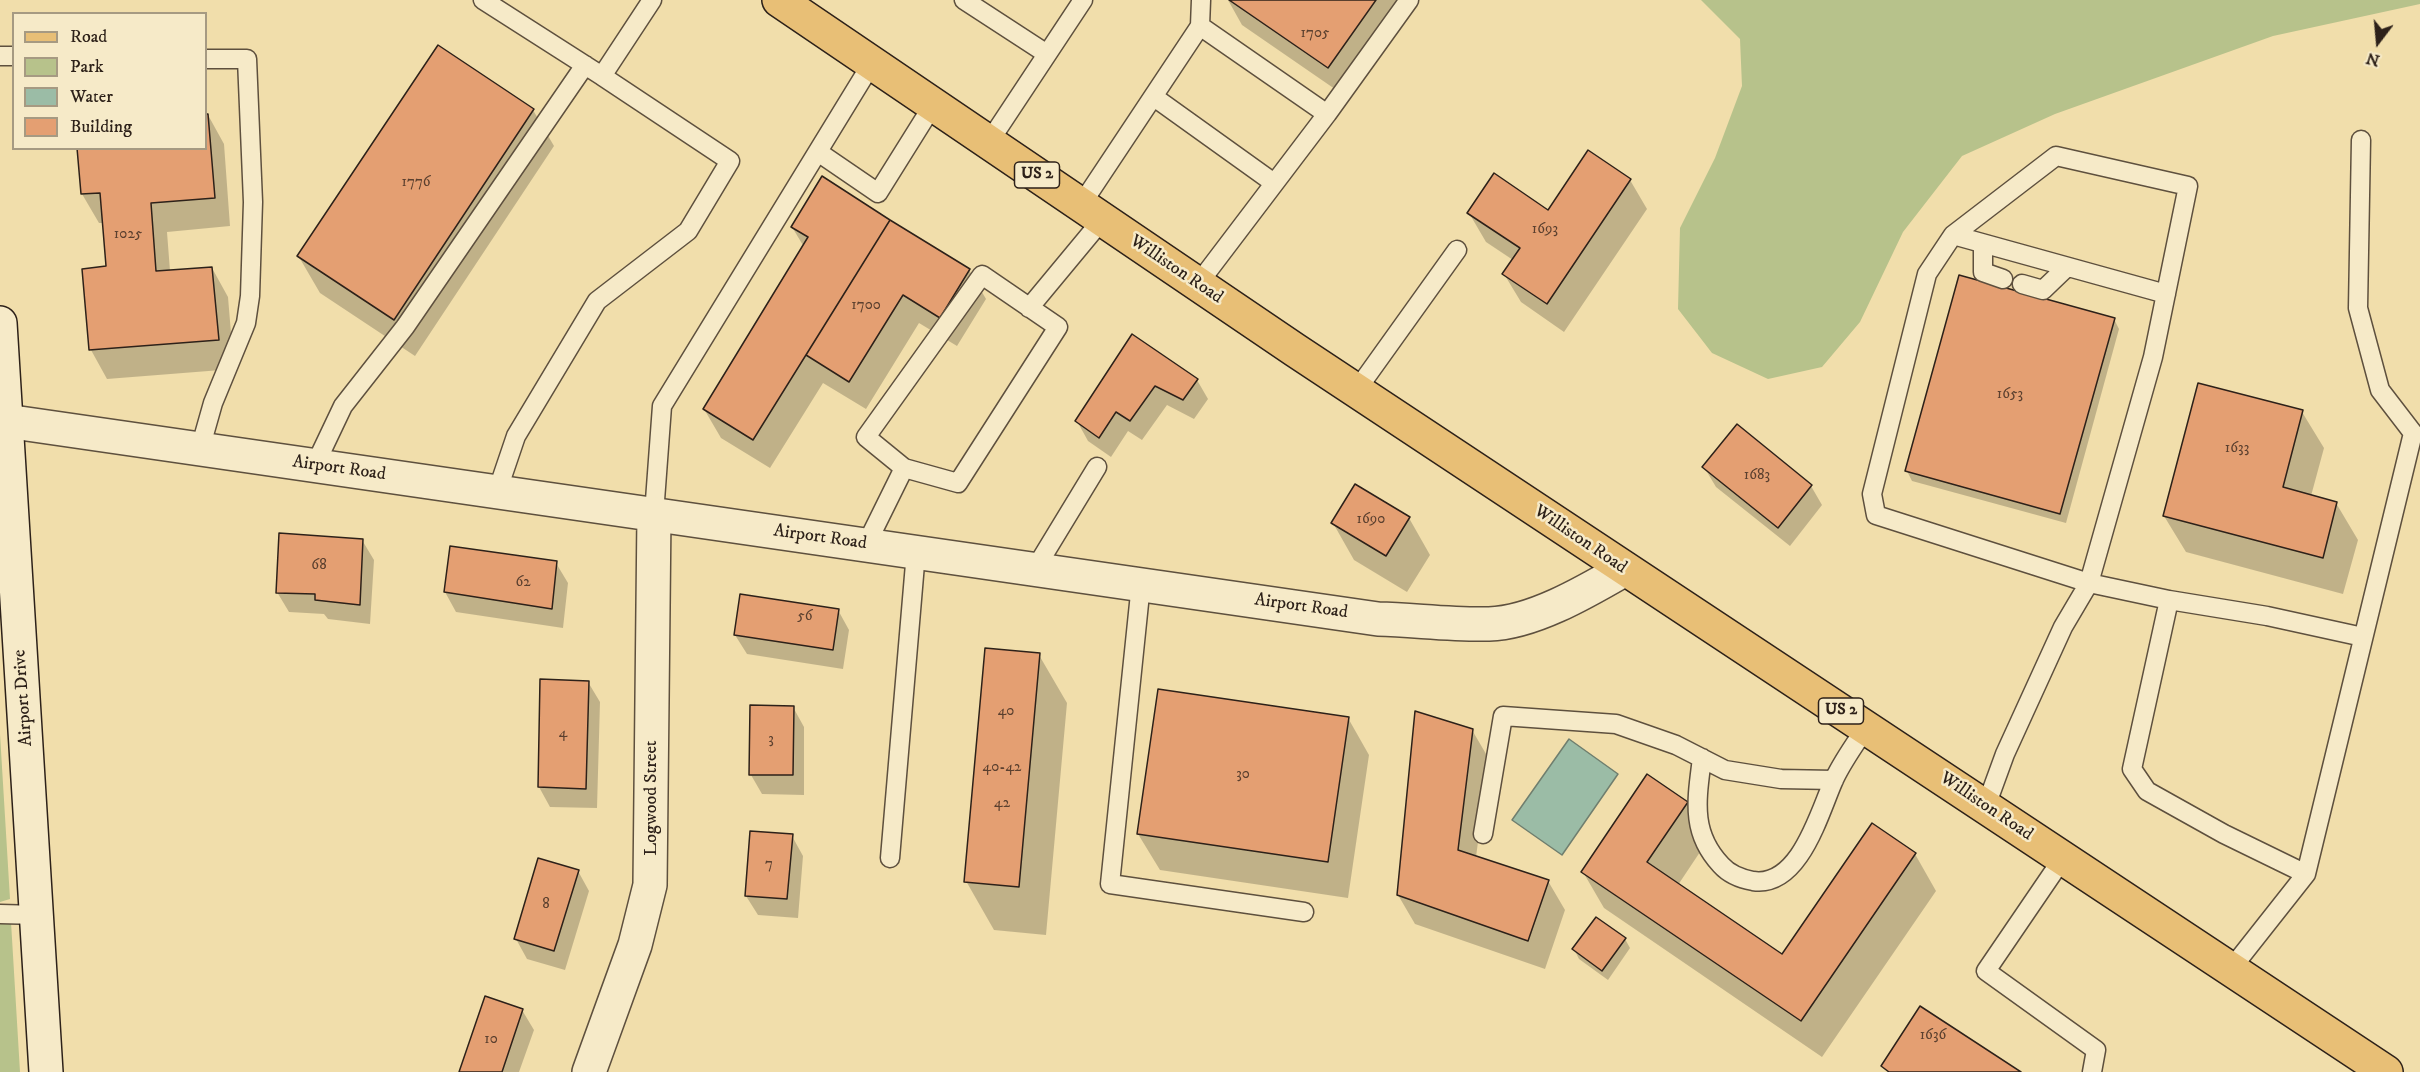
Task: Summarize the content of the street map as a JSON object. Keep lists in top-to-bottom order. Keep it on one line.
{"streets":{"main road":["US 2","Williston Road"],"street":["Airport Road","Airport Drive","Logwood Street"]},"crossings":[["Williston Road","Airport Road"],["Airport Road","Airport Drive"],["Airport Road","Logwood Street"]],"house_numbers":["1705","1776","1693","1025","1700","1653","1633","1683","1690","68","62","56","40","4","3","40-42","30","42","7","8","1636","10"],"legend":["Road","Park","Water","Building"],"north":"bottom"}
